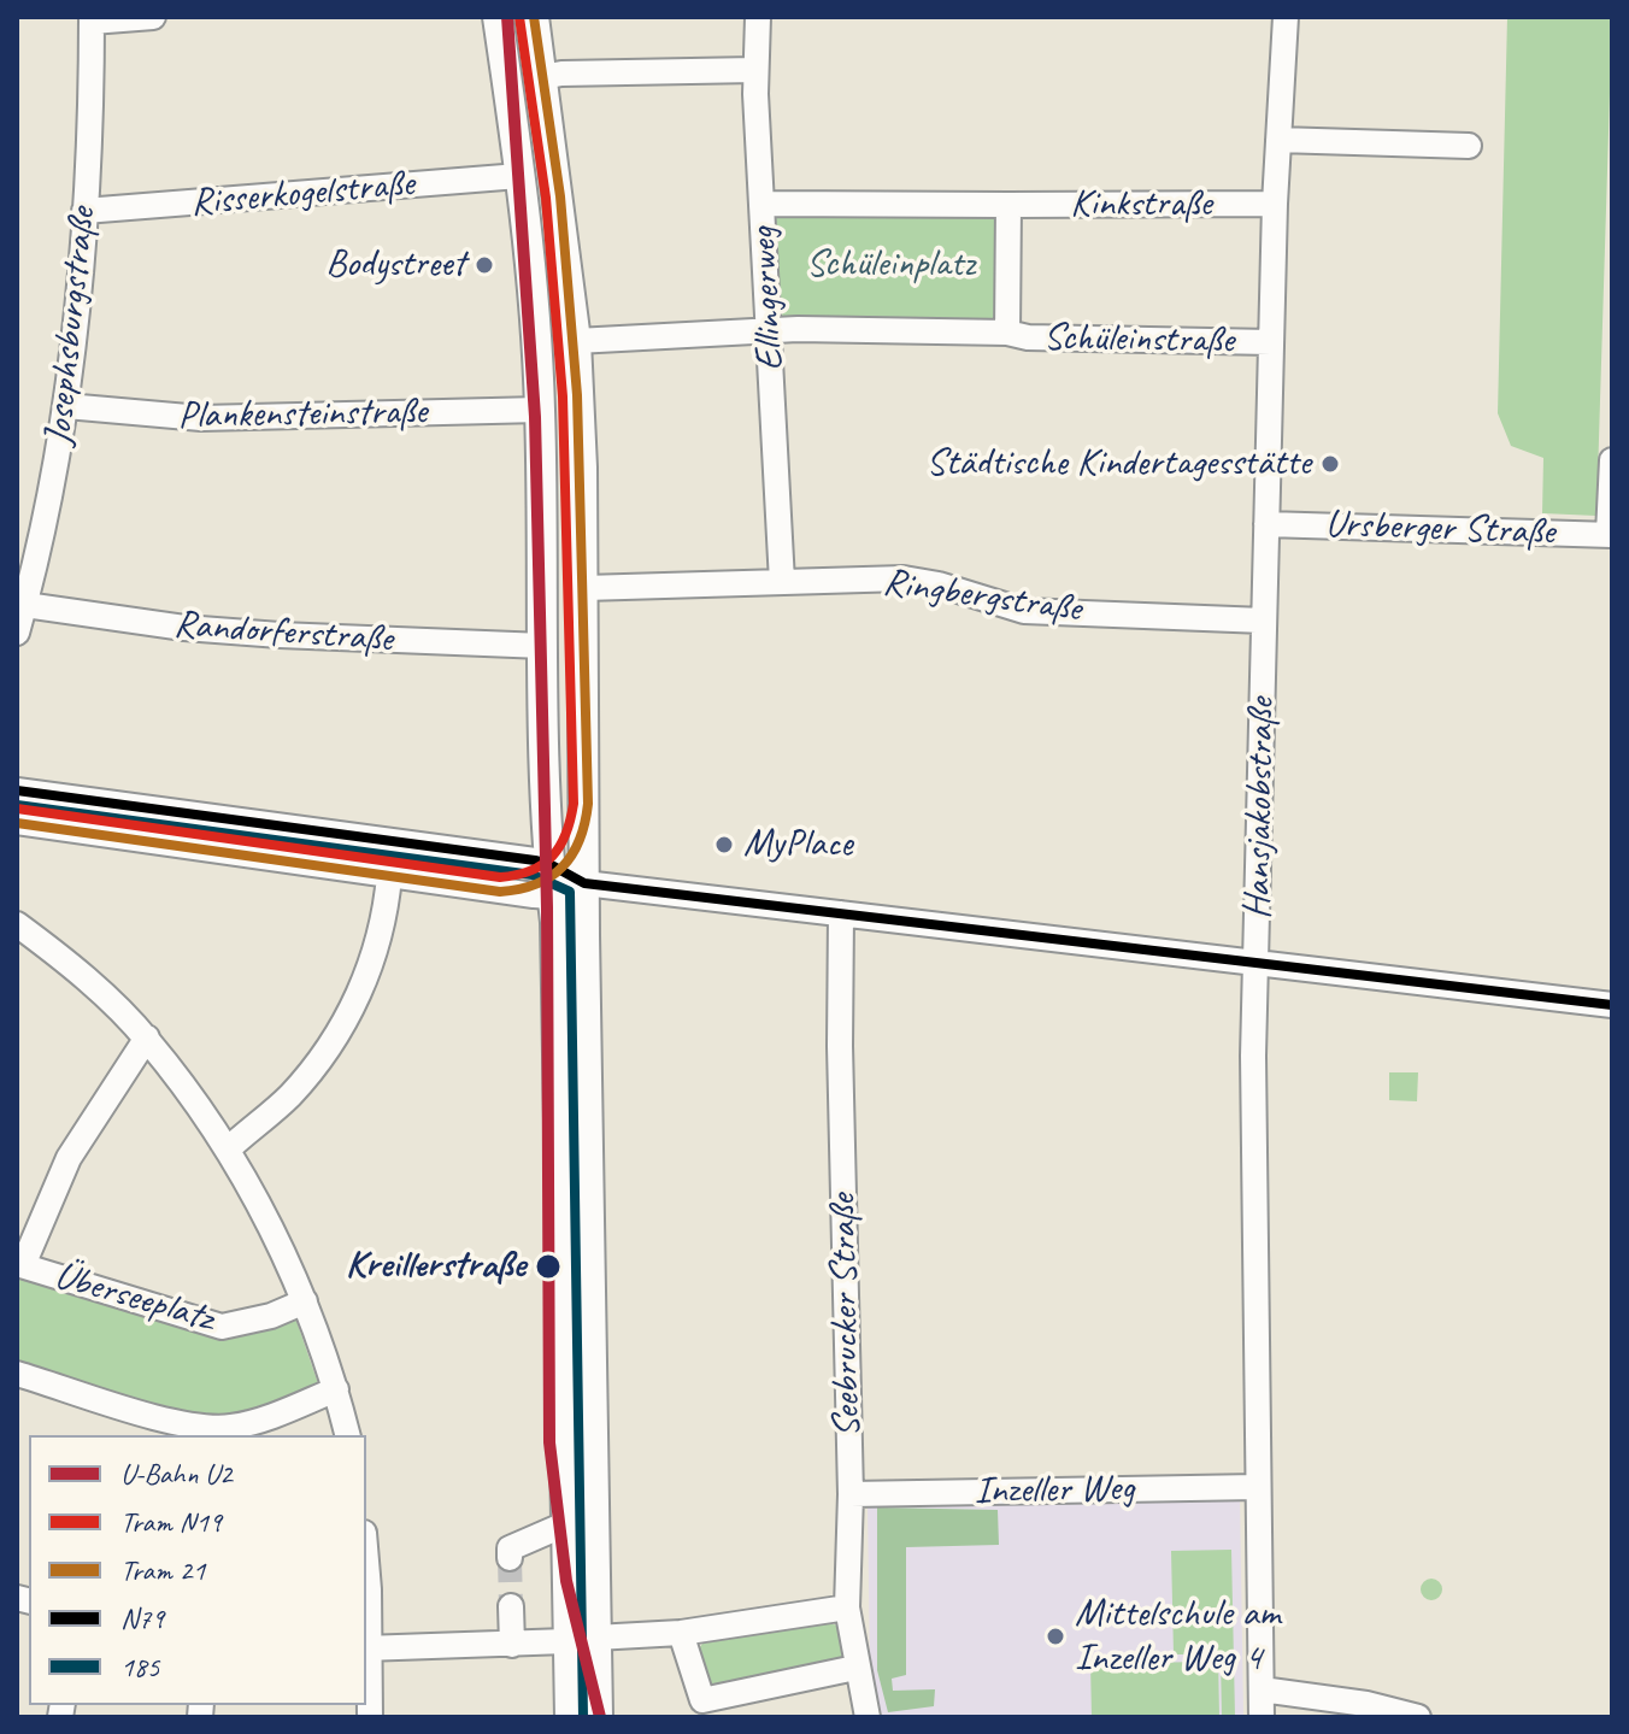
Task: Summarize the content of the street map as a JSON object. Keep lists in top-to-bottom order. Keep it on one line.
{"streets":{"street":["Risserkogelstraße","Kinkstraße","Ellingerweg","Josephsburgstraße","Schüleinstraße","Plankensteinstraße","Ursberger Straße","Ringbergstraße","Randorferstraße","Hansjakobstraße","Überseeplatz","Seebrucker Straße","Inzeller Weg"]},"crossings":[["Risserkogelstraße","Josephsburgstraße"],["Kinkstraße","Hansjakobstraße"],["Ellingerweg","Ringbergstraße"],["Josephsburgstraße","Plankensteinstraße"],["Josephsburgstraße","Randorferstraße"],["Schüleinstraße","Hansjakobstraße"],["Ursberger Straße","Hansjakobstraße"],["Ringbergstraße","Hansjakobstraße"],["Hansjakobstraße","Inzeller Weg"],["Seebrucker Straße","Inzeller Weg"]],"parks":["Schüleinplatz"],"places":["Bodystreet","Städtische Kindertagesstätte","MyPlace","Kreillerstraße","Mittelschule am Inzeller Weg 4"],"lines":["metro line U2","tram line N19","tram line 21","transit line N79","transit line 185"],"legend":["U-Bahn U2","Tram N19","Tram 21","N79","185"]}
